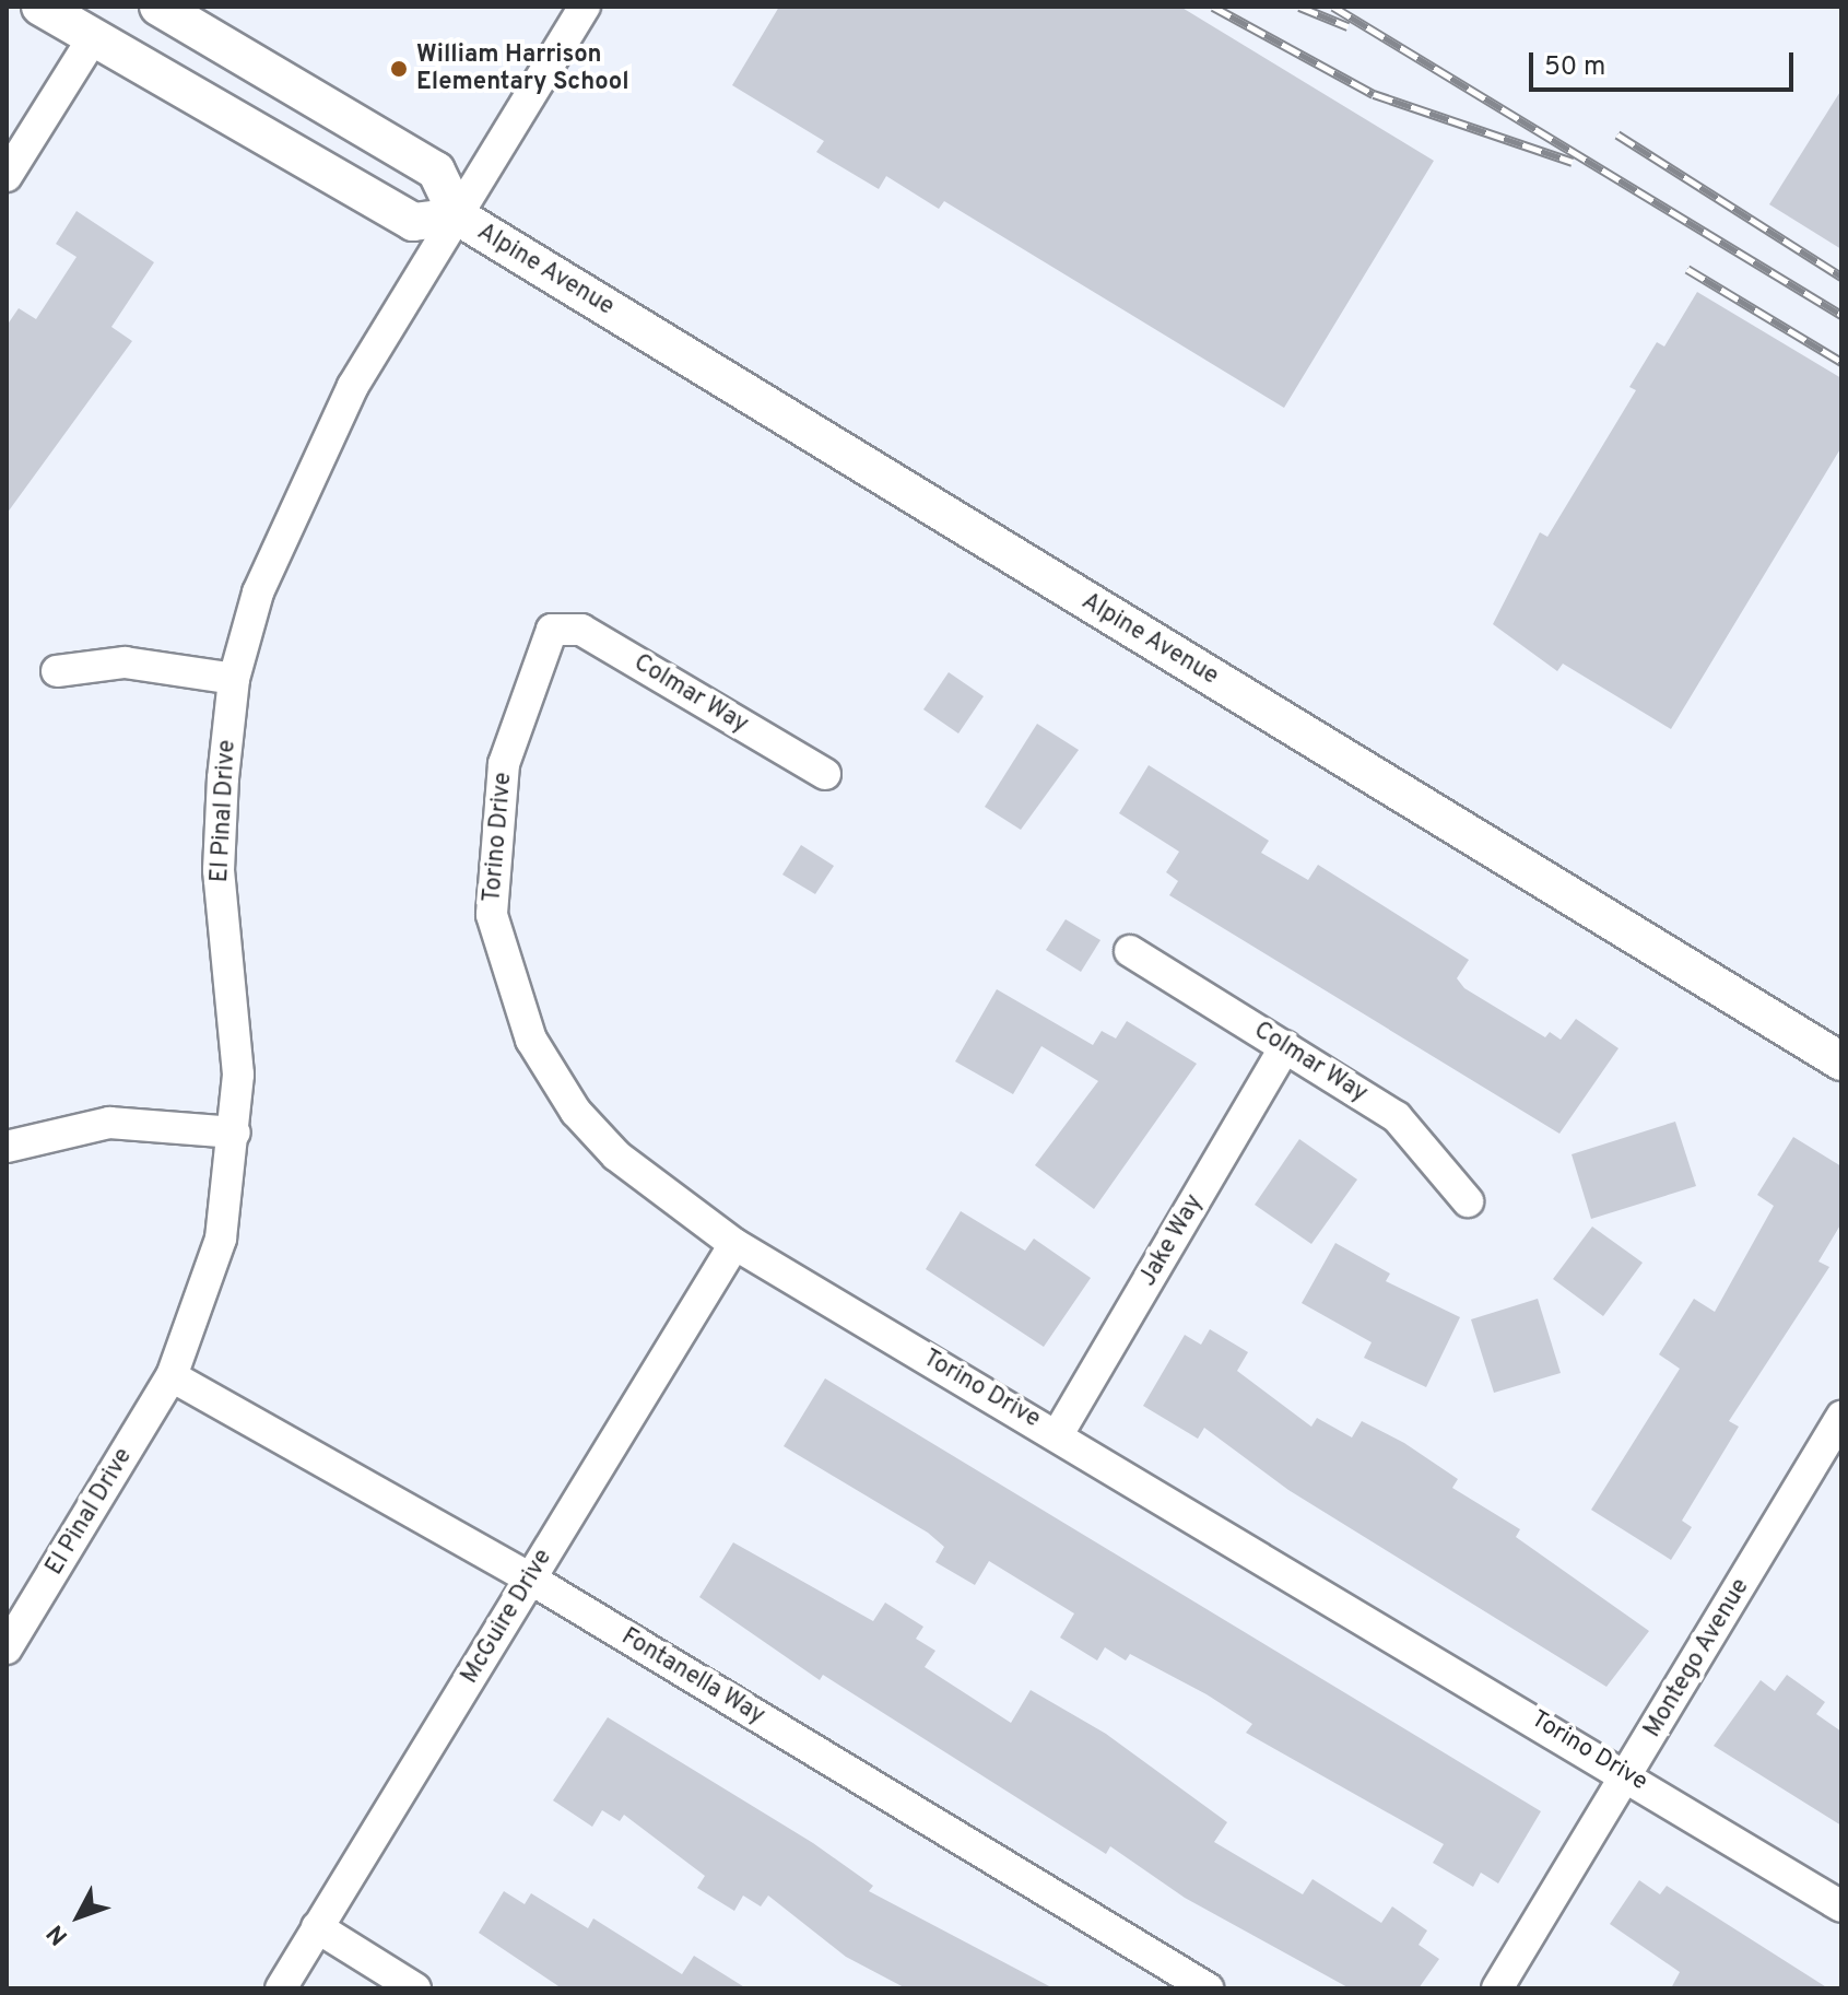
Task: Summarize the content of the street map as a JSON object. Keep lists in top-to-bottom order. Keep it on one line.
{"streets":{"street":["Alpine Avenue","Colmar Way","El Pinal Drive","Torino Drive","Jake Way","McGuire Drive","Montego Avenue","Fontanella Way"]},"crossings":[["Alpine Avenue","El Pinal Drive"],["Colmar Way","Torino Drive"],["Colmar Way","Jake Way"],["El Pinal Drive","Fontanella Way"],["Torino Drive","Jake Way"],["Torino Drive","McGuire Drive"],["Torino Drive","Montego Avenue"],["McGuire Drive","Fontanella Way"]],"places":["William Harrison Elementary School"],"scale_bar":"50 m","north":"bottom left"}
